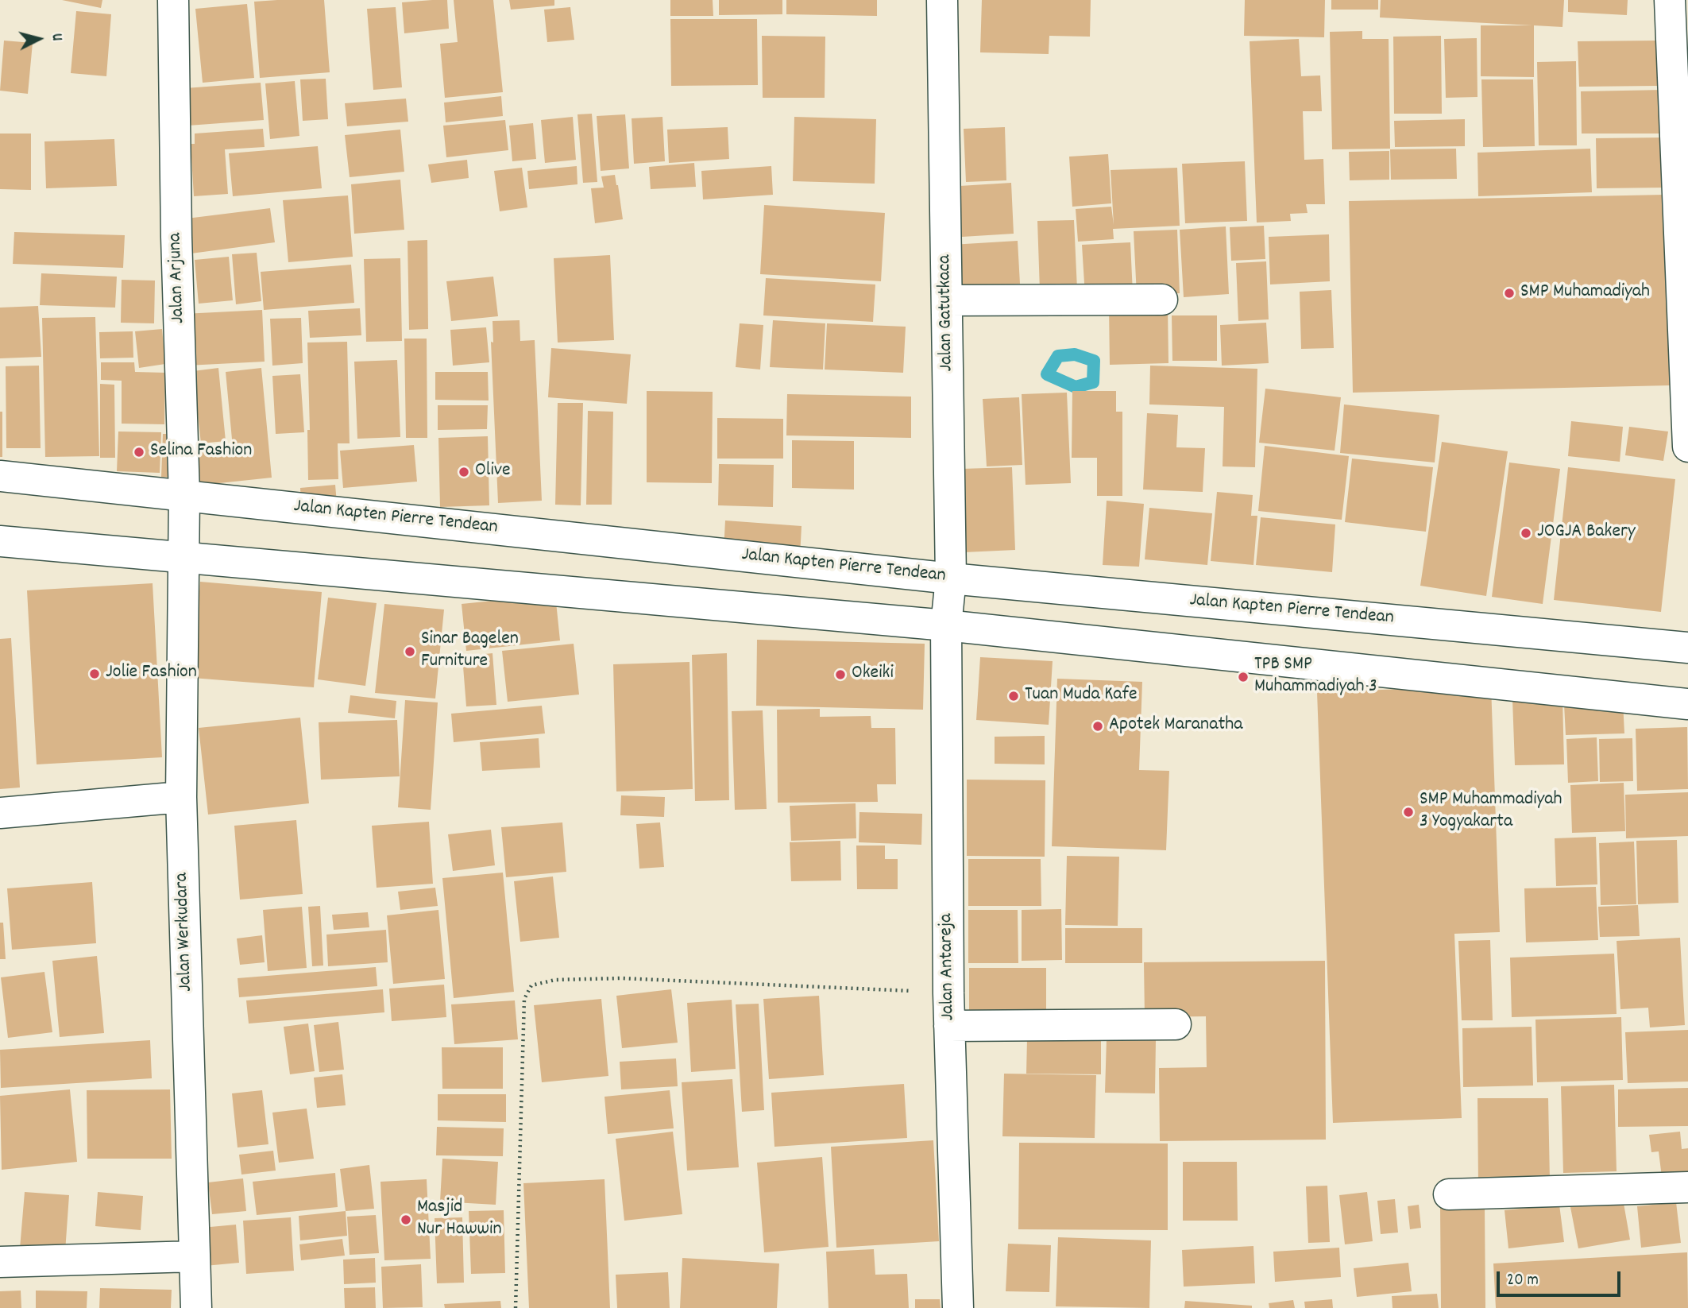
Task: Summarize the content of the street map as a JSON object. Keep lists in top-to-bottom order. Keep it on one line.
{"streets":{"street":["Jalan Arjuna","Jalan Gatutkaca","Jalan Kapten Pierre Tendean","Jalan Werkudara","Jalan Antareja"]},"crossings":[["Jalan Arjuna","Jalan Kapten Pierre Tendean"],["Jalan Arjuna","Jalan Werkudara"],["Jalan Gatutkaca","Jalan Kapten Pierre Tendean"],["Jalan Gatutkaca","Jalan Antareja"]],"places":["SMP Muhamadiyah","Selina Fashion","Olive","JOGJA Bakery","Sinar Bagelen Furniture","Jolie Fashion","Okeiki","TPB SMP Muhammadiyah 3","Tuan Muda Kafe","Apotek Maranatha","SMP Muhammadiyah 3 Yogyakarta","Masjid Nur Hawwin"],"scale_bar":"20 m","north":"right"}
